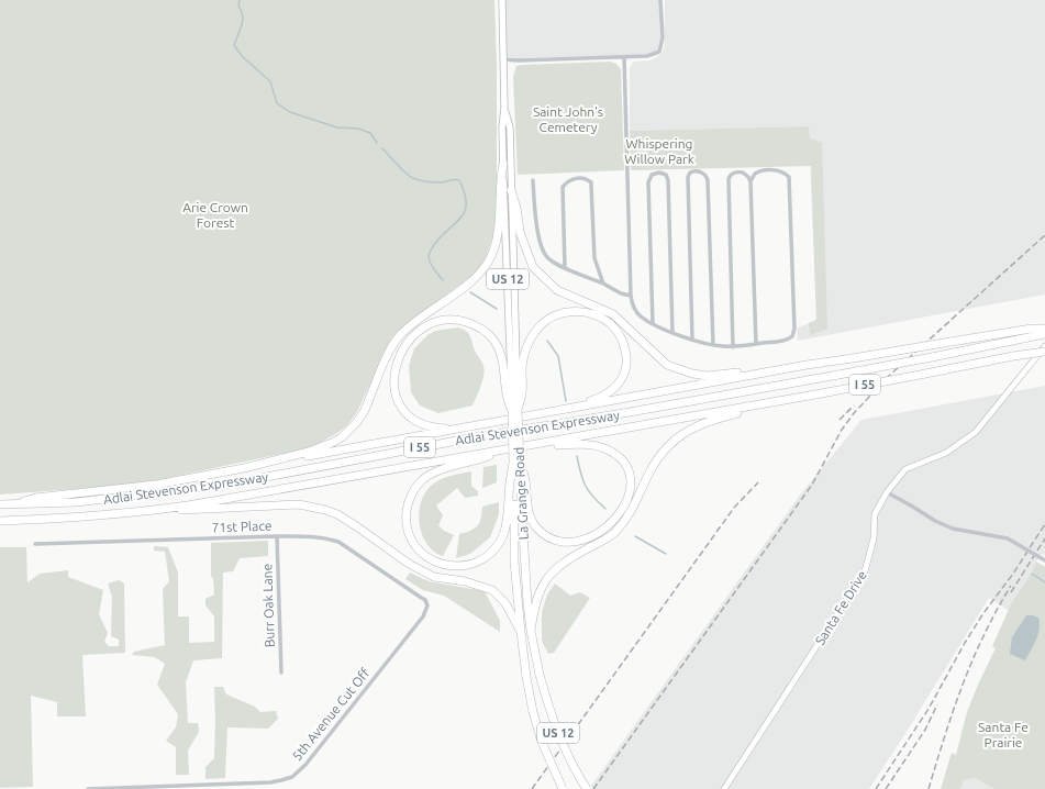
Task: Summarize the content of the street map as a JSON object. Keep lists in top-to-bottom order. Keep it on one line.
{"streets":{"highway":["US 12","I 55","Adlai Stevenson Expressway","La Grange Road"],"street":["71st Place","Burr Oak Lane","Santa Fe Drive","5th Avenue Cut Off"]},"crossings":[["71st Place","Burr Oak Lane"],["71st Place","5th Avenue Cut Off"]],"parks":["Saint John's Cemetery","Whispering Willow Park","Arie Crown Forest","Santa Fe Prairie"]}
